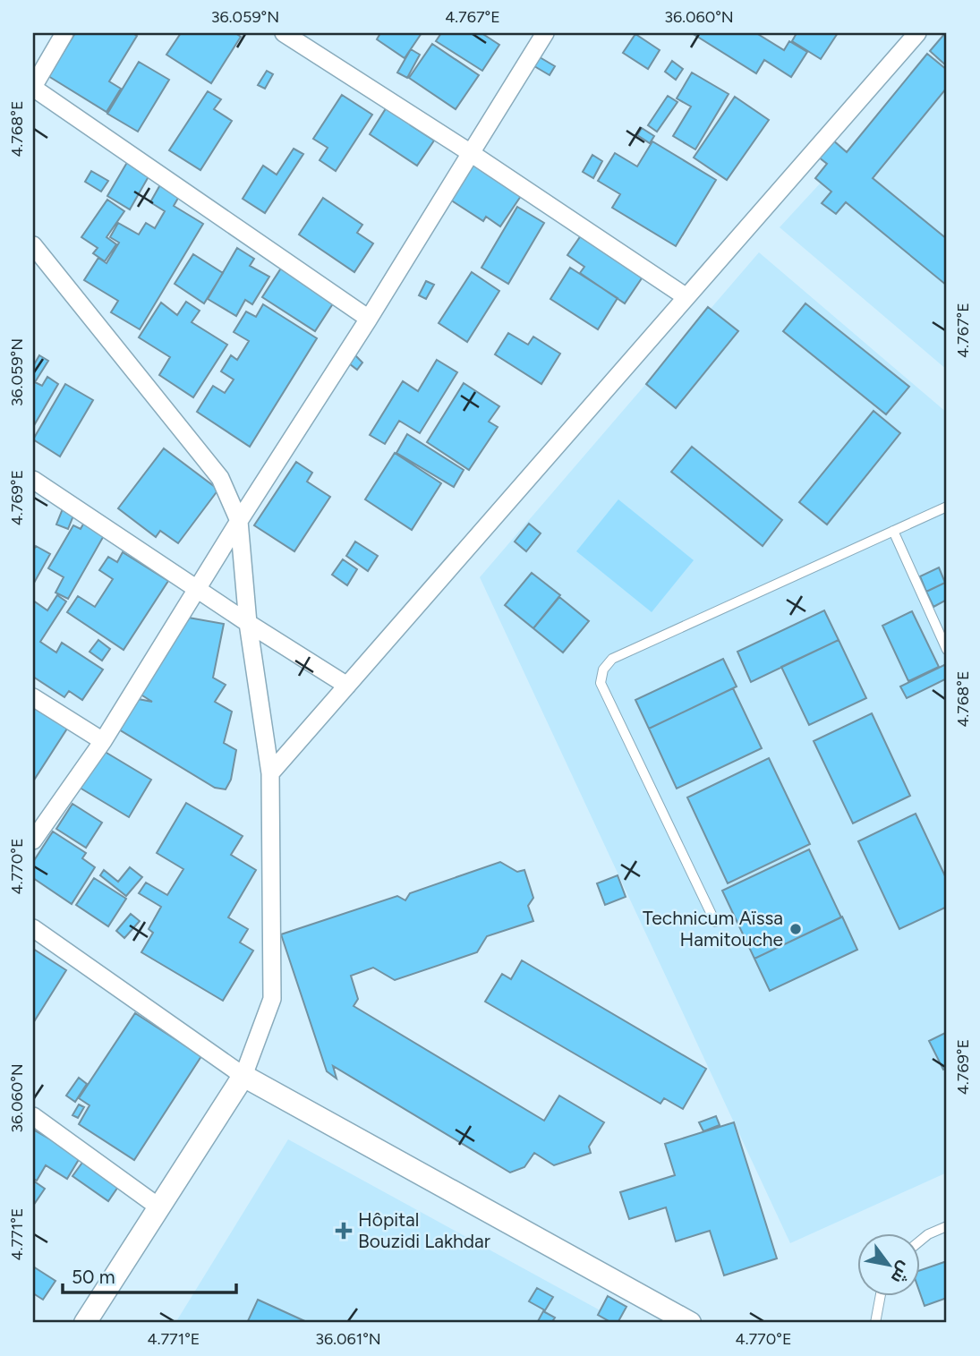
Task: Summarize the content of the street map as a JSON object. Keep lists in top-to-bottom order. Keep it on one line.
{"places":{"other":["Technicum Aïssa Hamitouche"],"health":["Hôpital Bouzidi Lakhdar"]},"scale_bar":"50 m","north":"bottom right","coordinates":["36.059°N","4.767°E","36.060°N","4.768°E","4.769°E","4.770°E","4.771°E","36.061°N"]}
